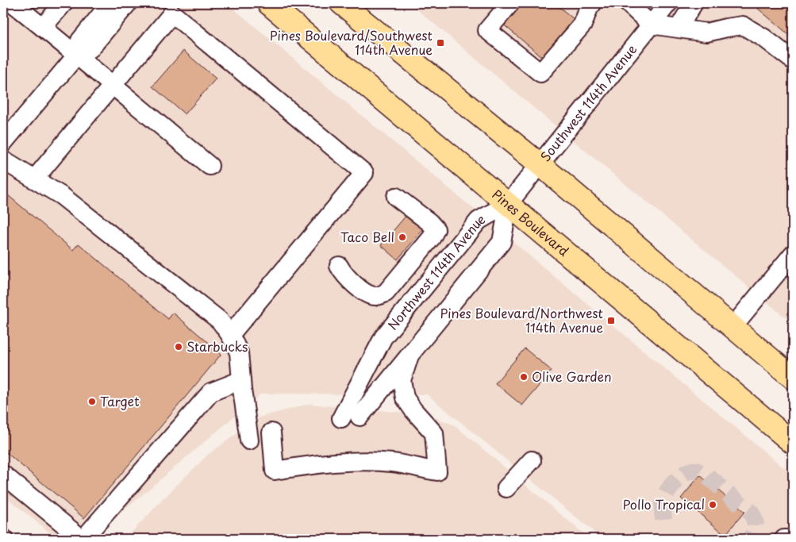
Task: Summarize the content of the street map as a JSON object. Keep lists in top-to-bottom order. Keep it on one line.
{"streets":{"highway":["Pines Boulevard"],"street":["Southwest 114th Avenue","Northwest 114th Avenue"]},"crossings":[["Southwest 114th Avenue","Pines Boulevard"],["Southwest 114th Avenue","Northwest 114th Avenue"],["Pines Boulevard","Northwest 114th Avenue"]],"places":{"transit":["Pines Boulevard/Southwest 114th Avenue","Pines Boulevard/Northwest 114th Avenue"],"other":["Taco Bell","Starbucks","Olive Garden","Target","Pollo Tropical"]}}
